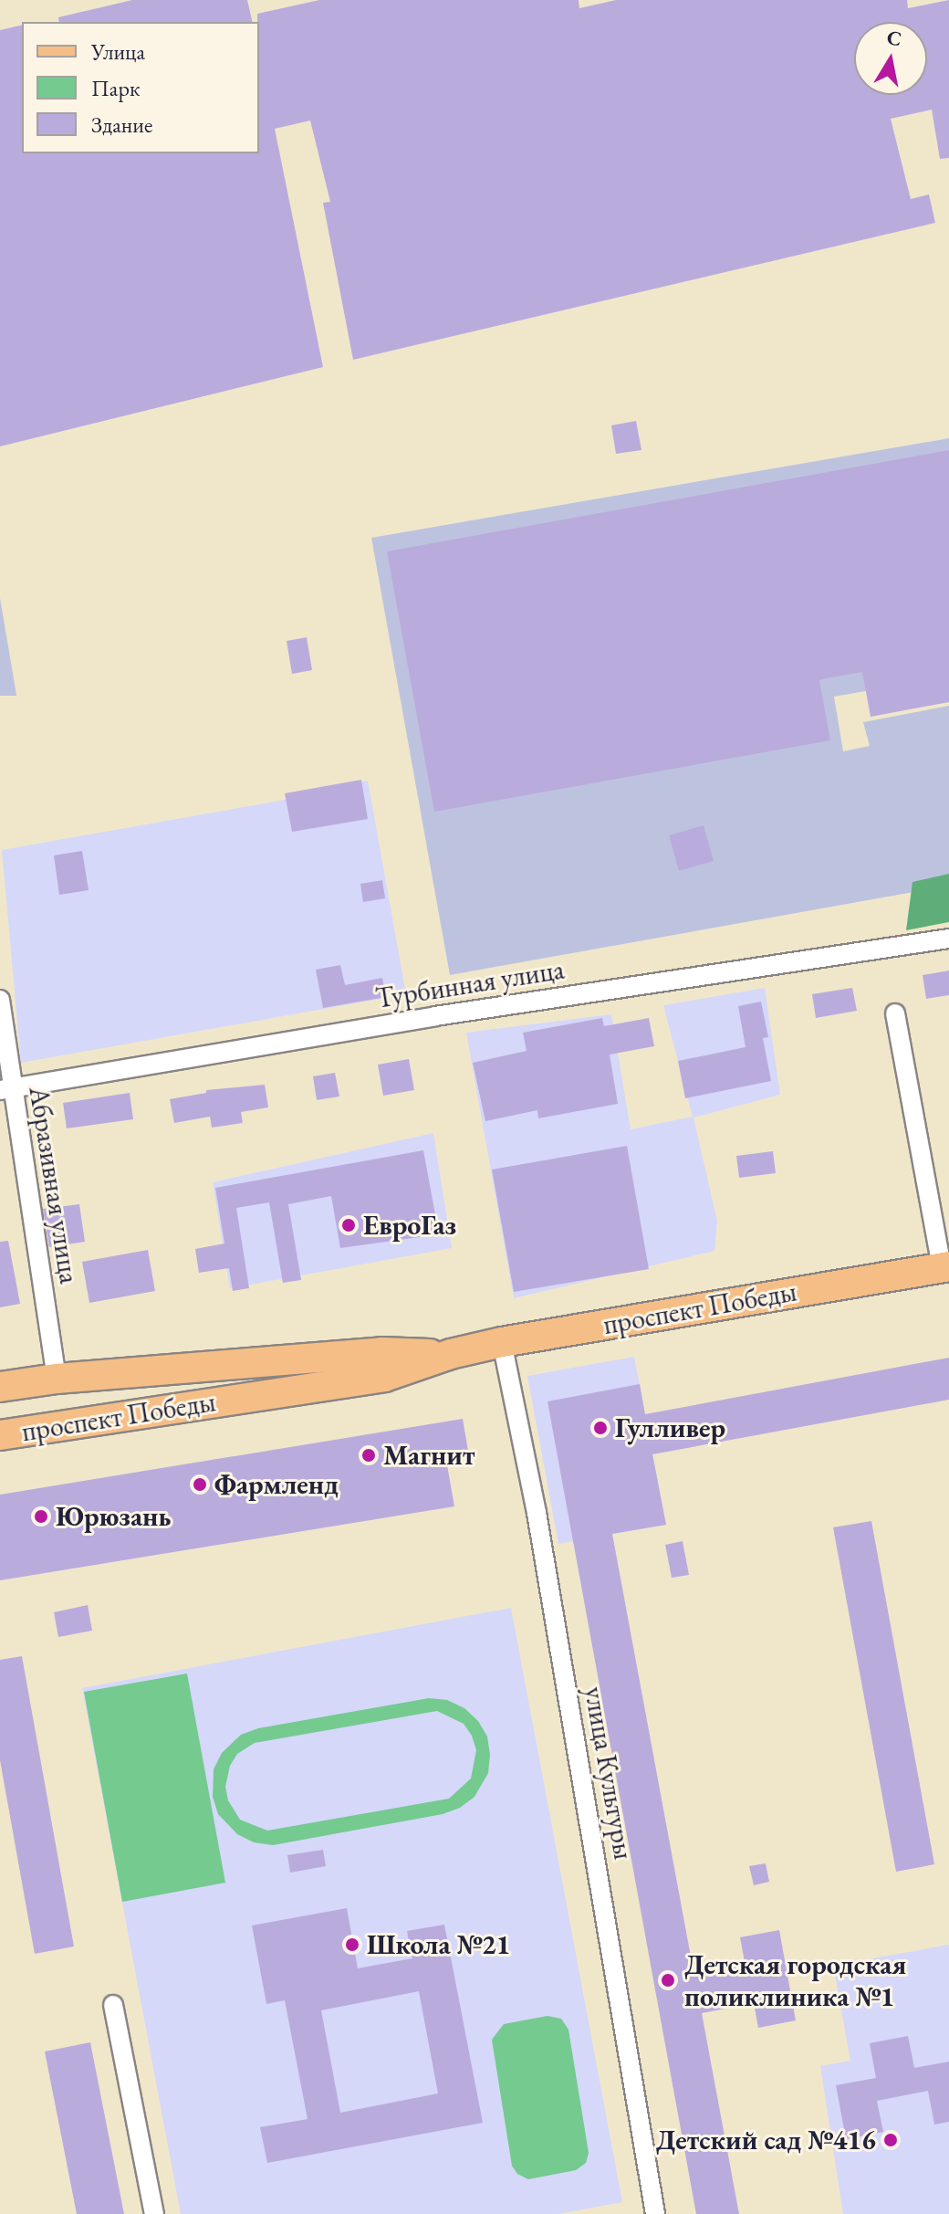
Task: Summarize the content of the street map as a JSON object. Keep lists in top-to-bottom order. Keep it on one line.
{"streets":{"main road":["проспект Победы"],"street":["Турбинная улица","Абразивная улица","улица Культуры"]},"crossings":[["Турбинная улица","Абразивная улица"],["Абразивная улица","проспект Победы"],["проспект Победы","улица Культуры"]],"places":["ЕвроГаз","Гулливер","Магнит","Фармленд","Юрюзань","Школа №21","Детская городская поликлиника №1","Детский сад №416"],"legend":["Улица","Парк","Здание"],"north":"top"}
